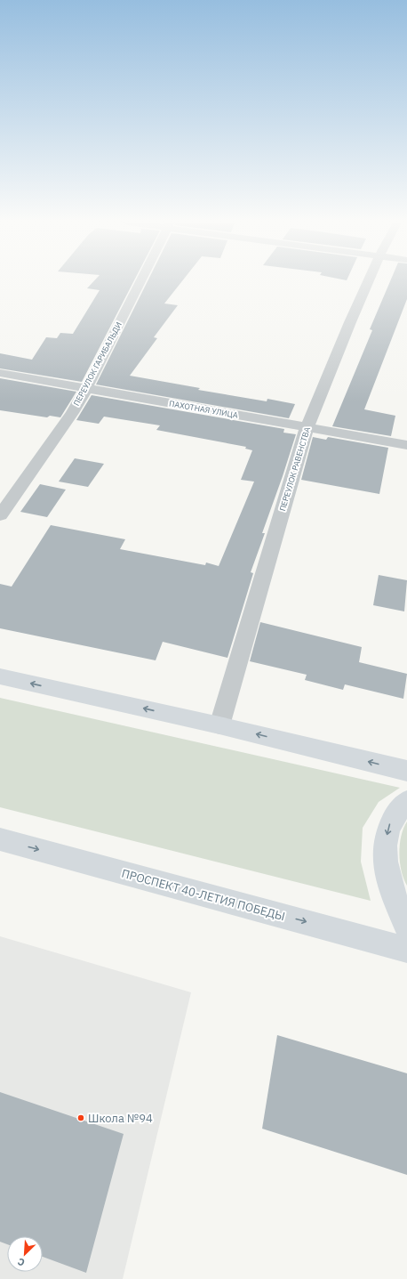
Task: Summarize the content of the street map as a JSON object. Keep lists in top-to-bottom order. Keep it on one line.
{"streets":{"main road":["ПРОСПЕКТ 40-ЛЕТИЯ ПОБЕДЫ"],"street":["ПЕРЕУЛОК ГАРИБАЛЬДИ","ПАХОТНАЯ УЛИЦА","ПЕРЕУЛОК РАВЕНСТВА"]},"crossings":[["ПЕРЕУЛОК ГАРИБАЛЬДИ","ПАХОТНАЯ УЛИЦА"],["ПАХОТНАЯ УЛИЦА","ПЕРЕУЛОК РАВЕНСТВА"]],"places":["Школа №94"],"north":"bottom left"}
